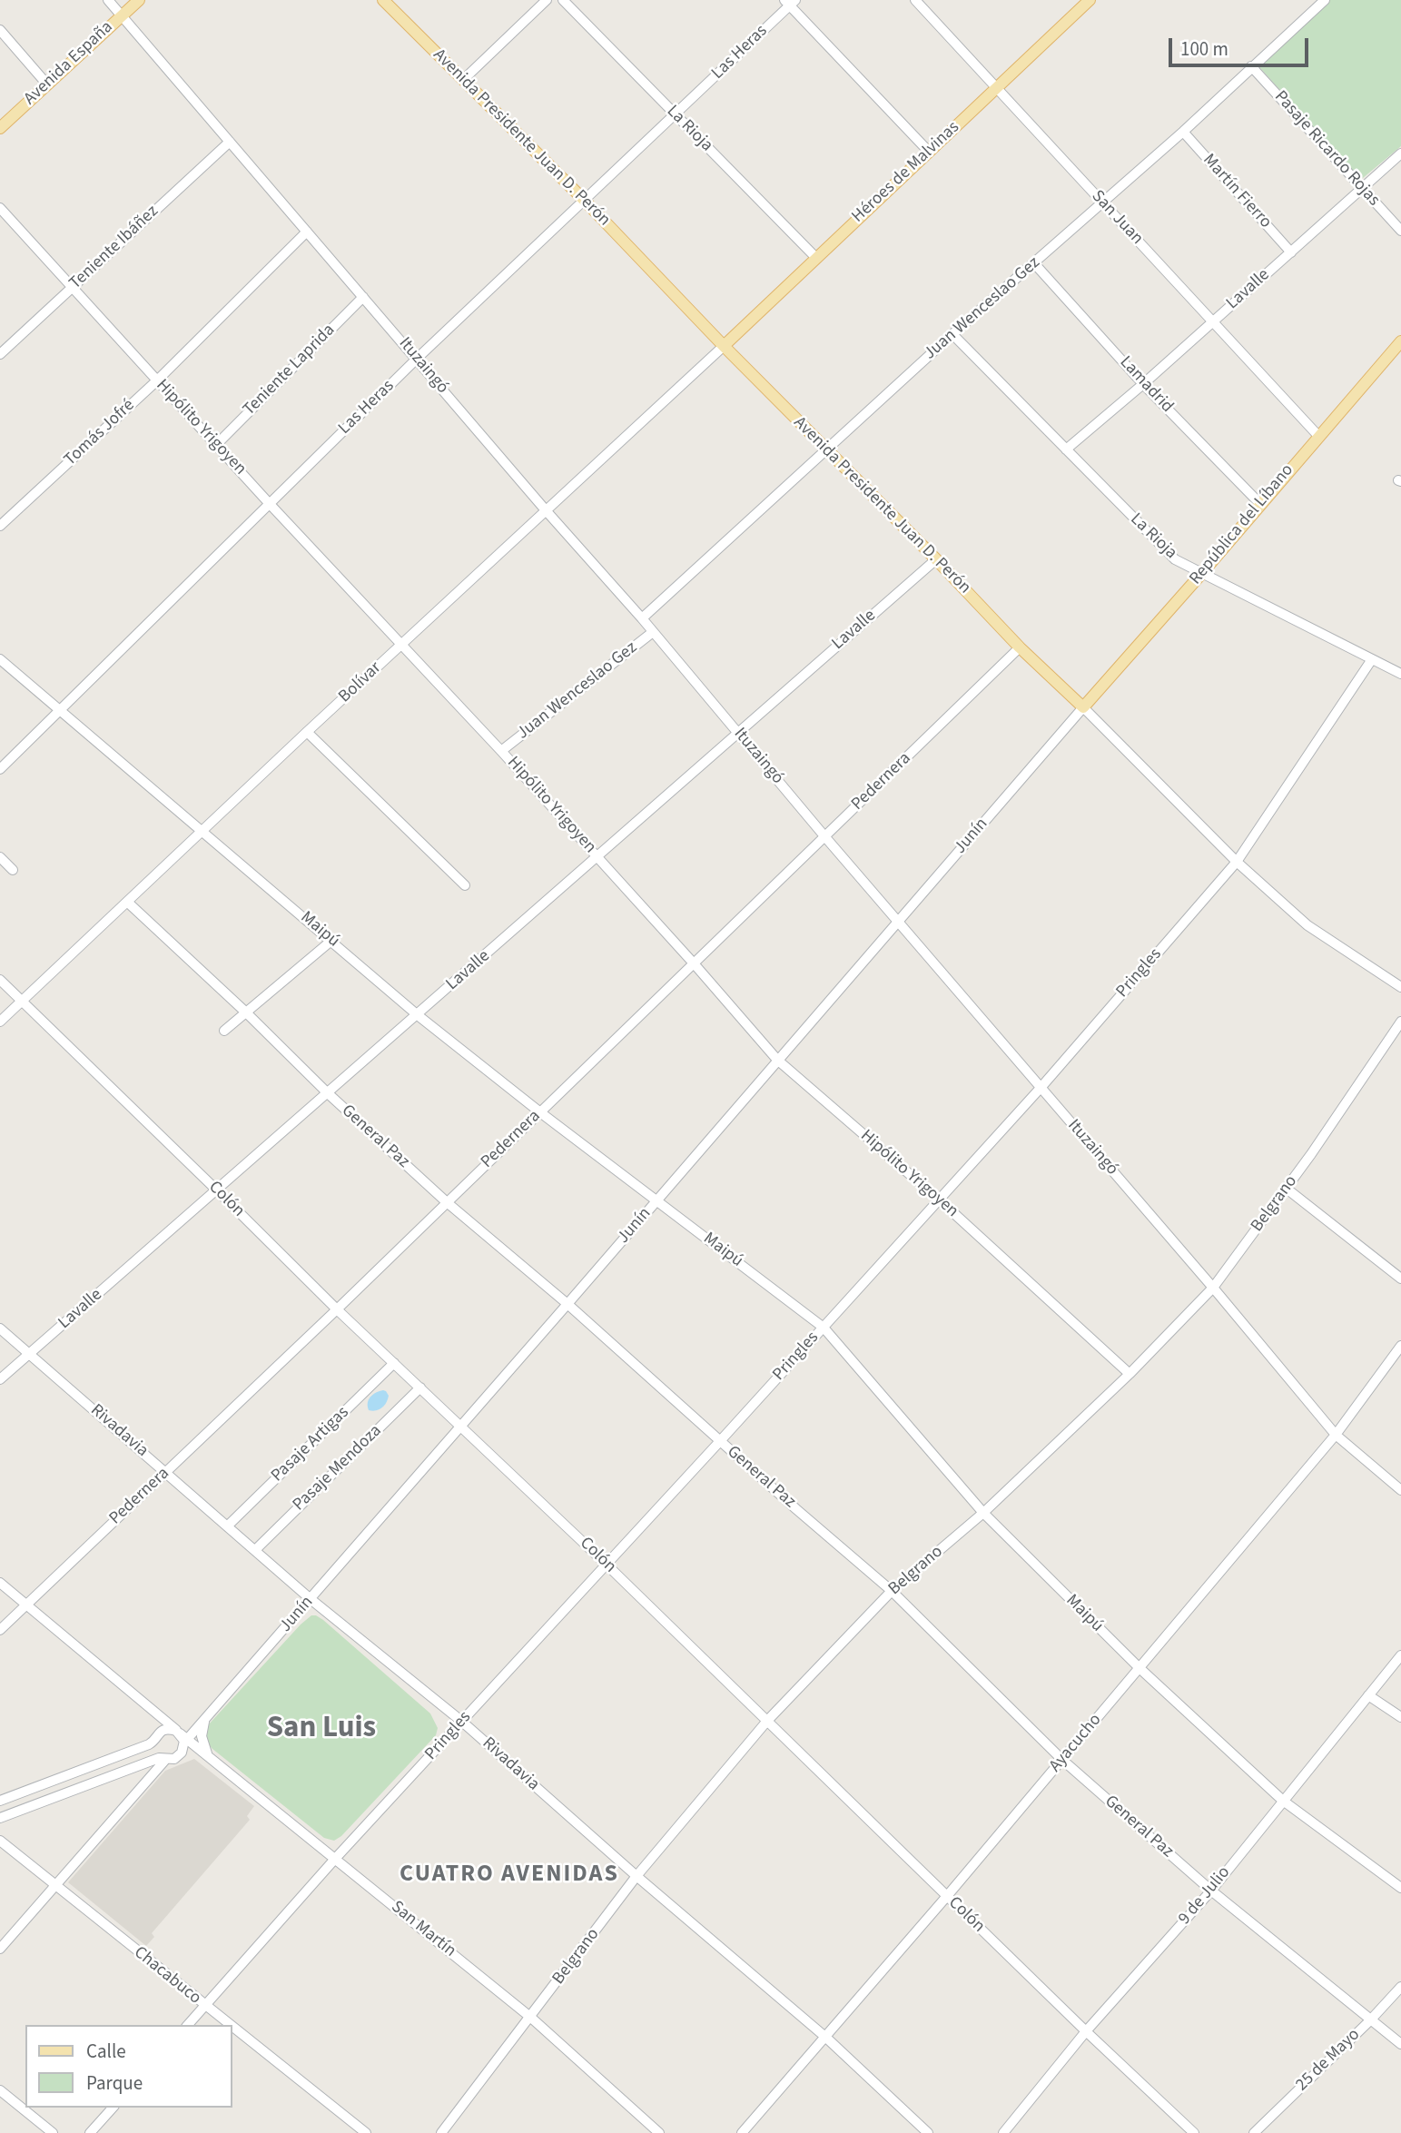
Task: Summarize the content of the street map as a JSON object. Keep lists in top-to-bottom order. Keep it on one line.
{"streets":{"main road":["Avenida España","Avenida Presidente Juan D. Perón","Héroes de Malvinas","República del Líbano"],"street":["Las Heras","La Rioja","Pasaje Ricardo Rojas","Martín Fierro","San Juan","Teniente Ibáñez","Lavalle","Juan Wenceslao Gez","Ituzaingó","Teniente Laprida","Lamadrid","Hipólito Yrigoyen","Tomás Jofré","Bolívar","Pedernera","Junín","Maipú","Pringles","General Paz","Colón","Belgrano","Rivadavia","Pasaje Artigas","Pasaje Mendoza","Ayacucho","9 de Julio","San Martín","Chacabuco","25 de Mayo"]},"crossings":[["Las Heras","La Rioja"],["Las Heras","Avenida Presidente Juan D. Perón"],["Las Heras","Ituzaingó"],["Las Heras","Hipólito Yrigoyen"],["Las Heras","Maipú"],["Avenida España","Ituzaingó"],["La Rioja","Héroes de Malvinas"],["La Rioja","Lavalle"],["La Rioja","Juan Wenceslao Gez"],["La Rioja","República del Líbano"],["La Rioja","Pringles"],["Avenida Presidente Juan D. Perón","Héroes de Malvinas"],["Avenida Presidente Juan D. Perón","Lavalle"],["Avenida Presidente Juan D. Perón","Juan Wenceslao Gez"],["Avenida Presidente Juan D. Perón","República del Líbano"],["Avenida Presidente Juan D. Perón","Bolívar"],["Avenida Presidente Juan D. Perón","Pedernera"],["Avenida Presidente Juan D. Perón","Junín"],["Avenida Presidente Juan D. Perón","Pringles"],["Pasaje Ricardo Rojas","Lavalle"],["Pasaje Ricardo Rojas","Juan Wenceslao Gez"],["Héroes de Malvinas","San Juan"],["Héroes de Malvinas","Bolívar"],["Martín Fierro","Lavalle"],["Martín Fierro","Juan Wenceslao Gez"],["San Juan","Lavalle"],["San Juan","Juan Wenceslao Gez"],["San Juan","República del Líbano"],["Teniente Ibáñez","Ituzaingó"],["Teniente Ibáñez","Hipólito Yrigoyen"],["Lavalle","Ituzaingó"],["Lavalle","Lamadrid"],["Lavalle","Hipólito Yrigoyen"],["Lavalle","Maipú"],["Lavalle","General Paz"],["Lavalle","Colón"],["Lavalle","Rivadavia"],["Juan Wenceslao Gez","Ituzaingó"],["Juan Wenceslao Gez","Lamadrid"],["Juan Wenceslao Gez","Hipólito Yrigoyen"],["Ituzaingó","Teniente Laprida"],["Ituzaingó","Tomás Jofré"],["Ituzaingó","Bolívar"],["Ituzaingó","Pedernera"],["Ituzaingó","Junín"],["Ituzaingó","Pringles"],["Ituzaingó","Belgrano"],["Ituzaingó","Ayacucho"],["Teniente Laprida","Hipólito Yrigoyen"],["Lamadrid","República del Líbano"],["Hipólito Yrigoyen","Tomás Jofré"],["Hipólito Yrigoyen","Bolívar"],["Hipólito Yrigoyen","Pedernera"],["Hipólito Yrigoyen","Junín"],["Hipólito Yrigoyen","Pringles"],["Hipólito Yrigoyen","Belgrano"],["República del Líbano","Junín"],["Bolívar","Maipú"],["Bolívar","General Paz"],["Bolívar","Colón"],["Pedernera","Maipú"],["Pedernera","General Paz"],["Pedernera","Colón"],["Pedernera","Rivadavia"],["Pedernera","San Martín"],["Junín","Maipú"],["Junín","General Paz"],["Junín","Colón"],["Junín","Rivadavia"],["Junín","San Martín"],["Maipú","Pringles"],["Maipú","Belgrano"],["Maipú","Ayacucho"],["Maipú","9 de Julio"],["Pringles","General Paz"],["Pringles","Colón"],["Pringles","Rivadavia"],["Pringles","San Martín"],["Pringles","Chacabuco"],["General Paz","Belgrano"],["General Paz","Ayacucho"],["General Paz","9 de Julio"],["General Paz","25 de Mayo"],["Colón","Belgrano"],["Colón","Pasaje Artigas"],["Colón","Pasaje Mendoza"],["Colón","Ayacucho"],["Colón","9 de Julio"],["Belgrano","Rivadavia"],["Belgrano","San Martín"],["Rivadavia","Pasaje Artigas"],["Rivadavia","Pasaje Mendoza"],["Rivadavia","Ayacucho"]],"districts":["San Luis","CUATRO AVENIDAS"],"legend":["Calle","Parque"],"scale_bar":"100 m"}
